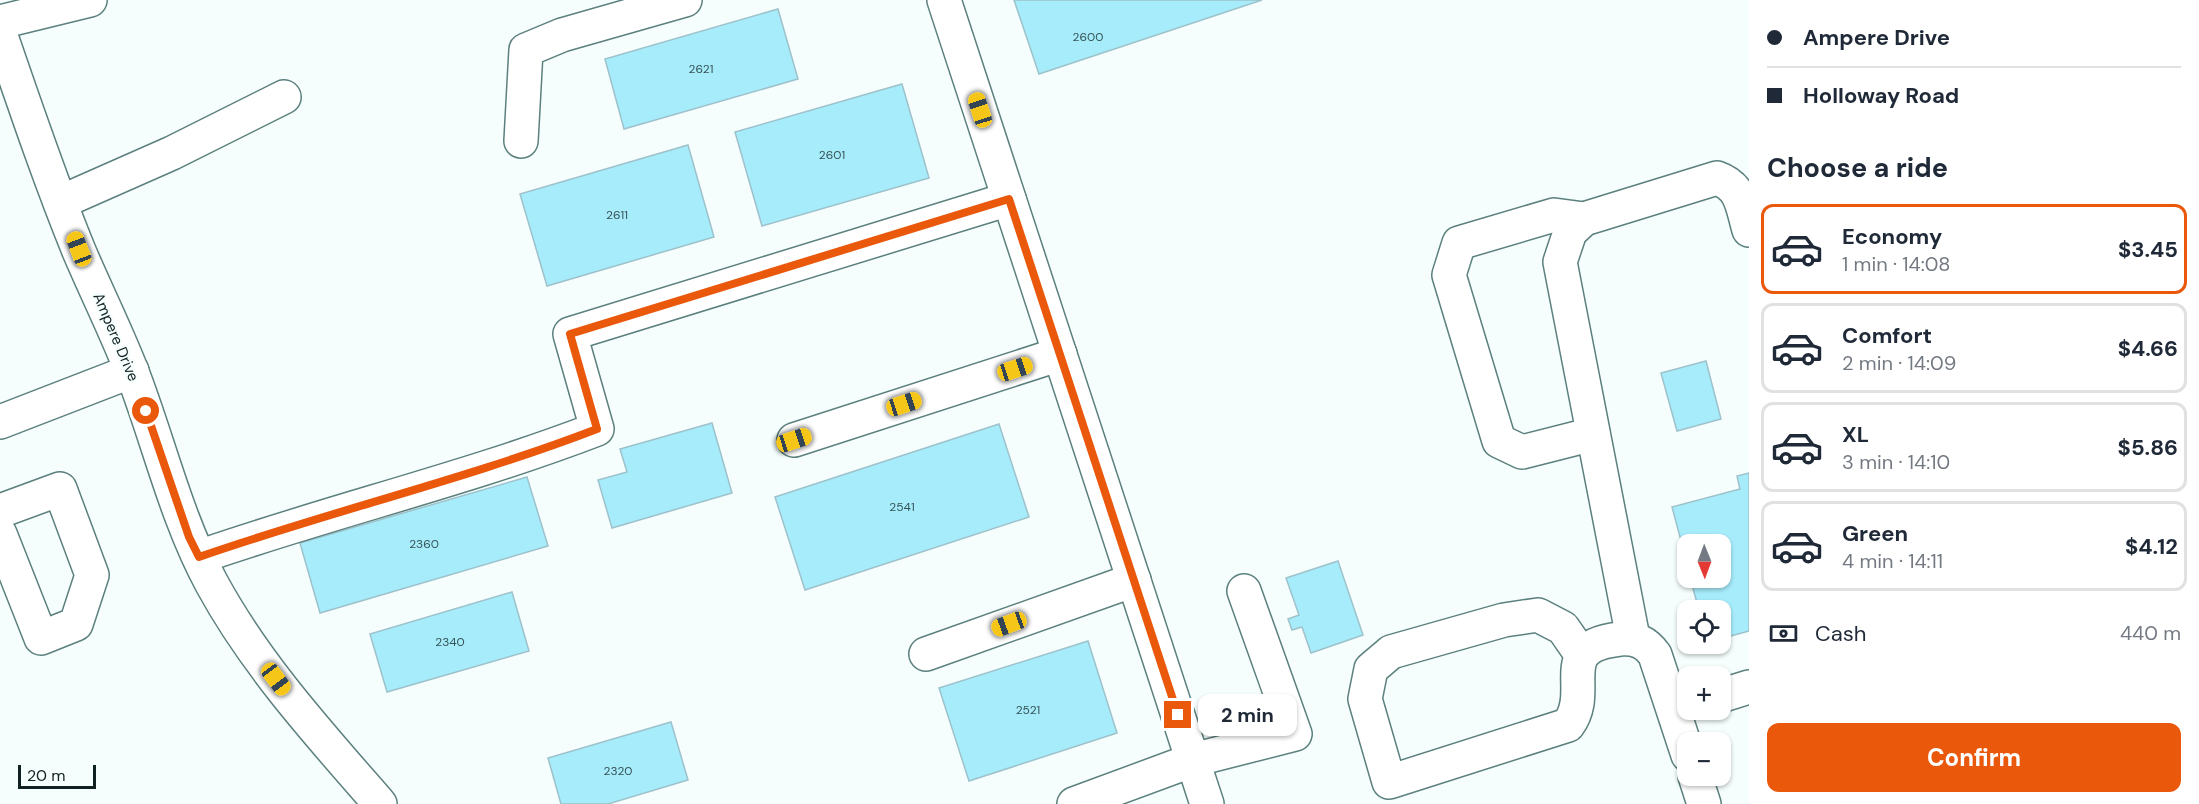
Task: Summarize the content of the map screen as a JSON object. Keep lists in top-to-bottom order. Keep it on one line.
{"streets":{"street":["Ampere Drive"]},"house_numbers":["2600","2621","2601","2611","2541","2360","2340","2521","2320"],"scale_bar":"20 m","north":"bottom","page":{"banner":["Ampere Drive","Holloway Road"],"heading":"Choose a ride","list":[{"name":"Economy","note":"1 min · 14:08","value":"$3.45"},{"name":"Comfort","note":"2 min · 14:09","value":"$4.66"},{"name":"XL","note":"3 min · 14:10","value":"$5.86"},{"name":"Green","note":"4 min · 14:11","value":"$4.12"}],"map_buttons":["+","−"],"pay":["Cash","440 m"],"bubble":"2 min","buttons":"Confirm","scale":"20 m"}}
